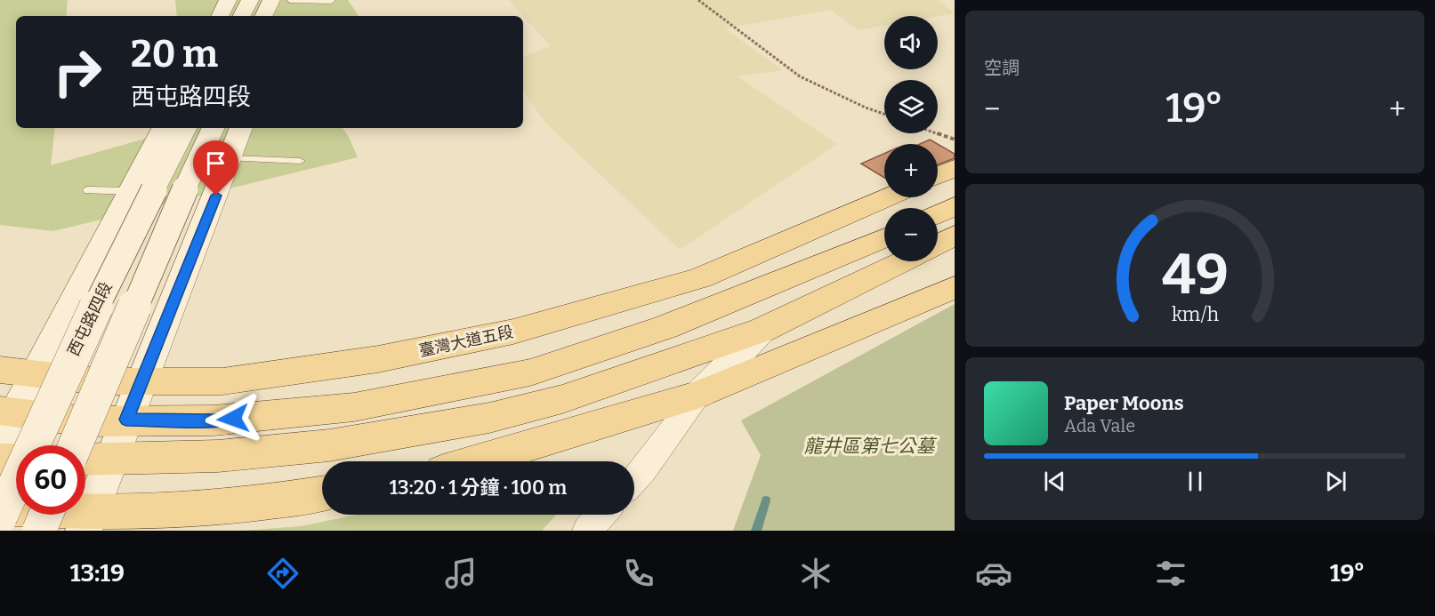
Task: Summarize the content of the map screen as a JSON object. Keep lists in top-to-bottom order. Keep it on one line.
{"streets":{"main road":["臺灣大道五段"],"street":["西屯路四段"]},"crossings":[["西屯路四段","臺灣大道五段"]],"parks":["龍井區第七公墓"],"page":{"tile":"空調","map_buttons":["+","−"],"turn":["20 m","西屯路四段"],"heat":["−","19°","+"],"song":["Paper Moons","Ada Vale"],"limit":"60","trip":"13:20 · 1 分鐘 · 100 m","tabs":["13:19","19°"],"gauge":["49","km/h"]}}
